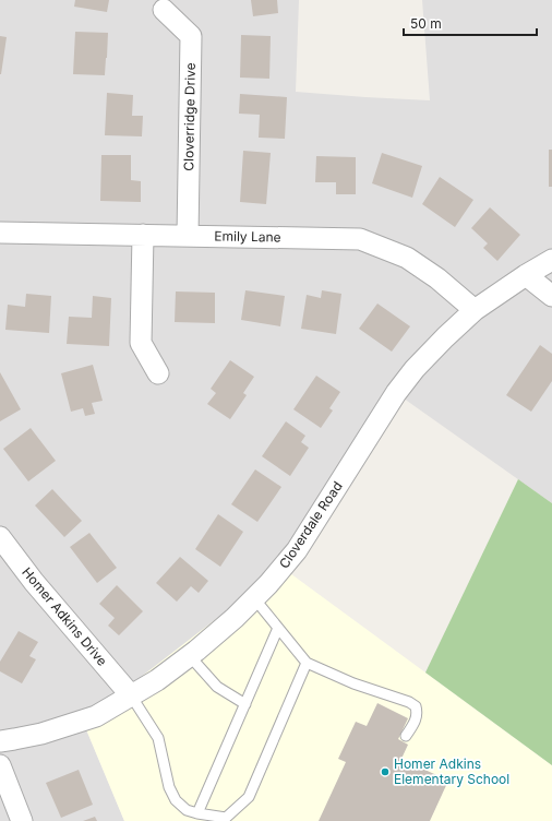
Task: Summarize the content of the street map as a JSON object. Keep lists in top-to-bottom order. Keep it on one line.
{"streets":{"street":["Cloverridge Drive","Emily Lane","Cloverdale Road","Homer Adkins Drive"]},"crossings":[["Cloverridge Drive","Emily Lane"],["Emily Lane","Cloverdale Road"],["Cloverdale Road","Homer Adkins Drive"]],"places":["Homer Adkins Elementary School"],"scale_bar":"50 m"}
